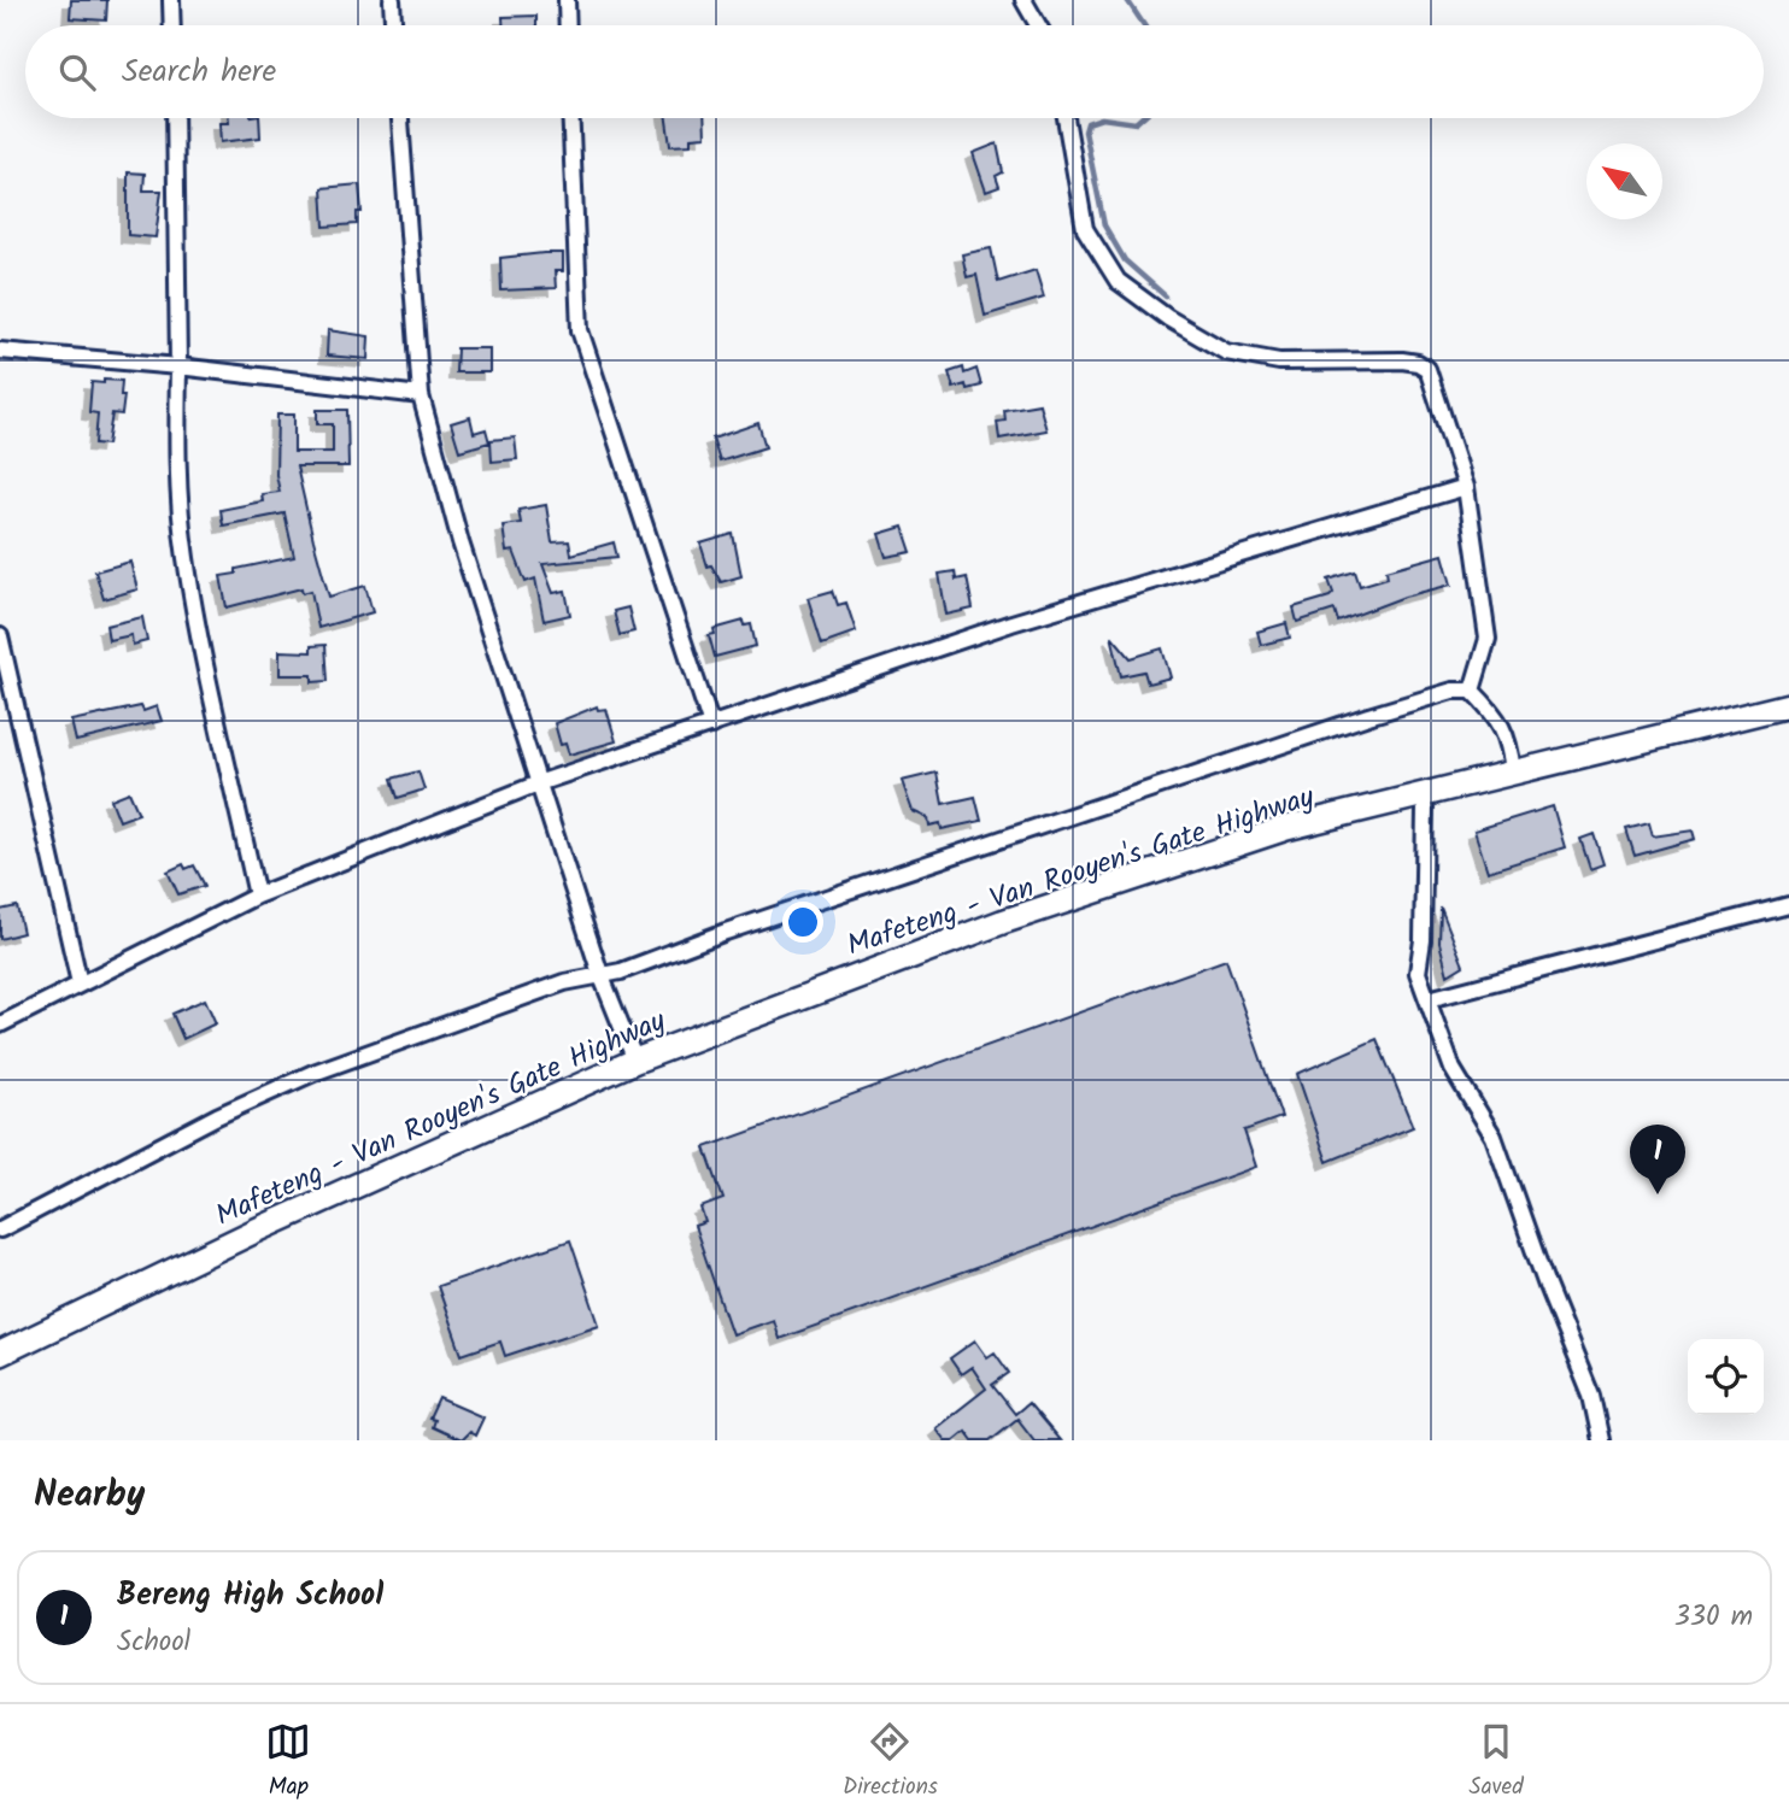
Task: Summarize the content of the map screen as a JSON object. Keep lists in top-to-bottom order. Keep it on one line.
{"streets":{"main road":["Mafeteng - Van Rooyen's Gate Highway"]},"north":"top left","page":{"search":"Search here","pins":"1","heading":"Nearby","list":[{"mark":"1","name":"Bereng High School","note":"School","value":"330 m"}],"nav":["Map","Directions","Saved"]}}
